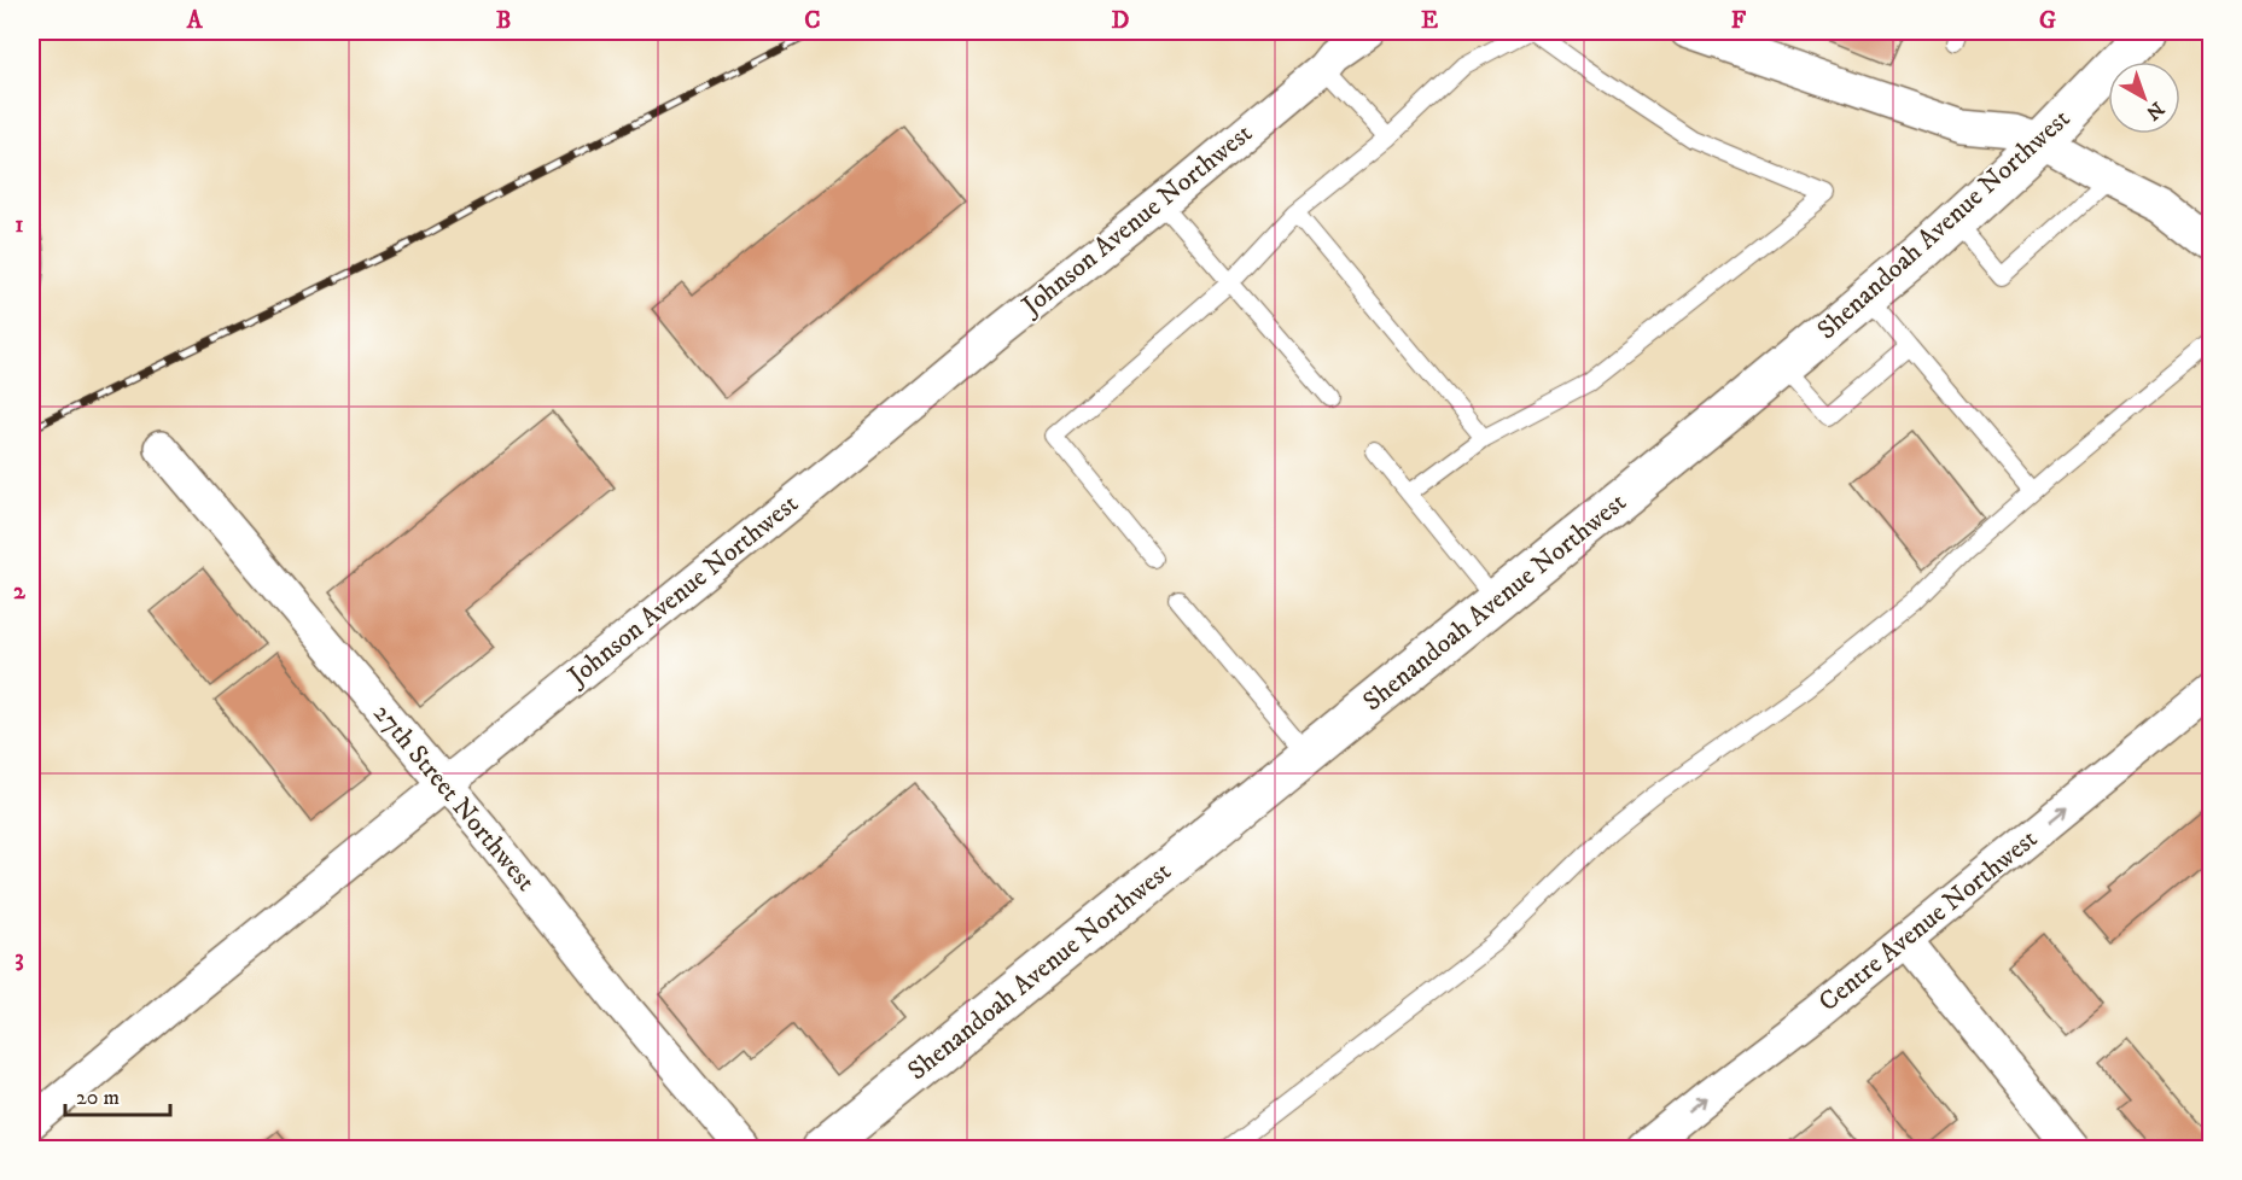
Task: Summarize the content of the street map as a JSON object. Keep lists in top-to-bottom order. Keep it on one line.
{"streets":{"main road":["Shenandoah Avenue Northwest"],"street":["Johnson Avenue Northwest","27th Street Northwest","Centre Avenue Northwest"]},"crossings":[["Johnson Avenue Northwest","27th Street Northwest"]],"one_way":["Centre Avenue Northwest"],"scale_bar":"20 m","north":"bottom right","grid":{"columns":["A","B","C","D","E","F","G"],"rows":["1","2","3"]}}
